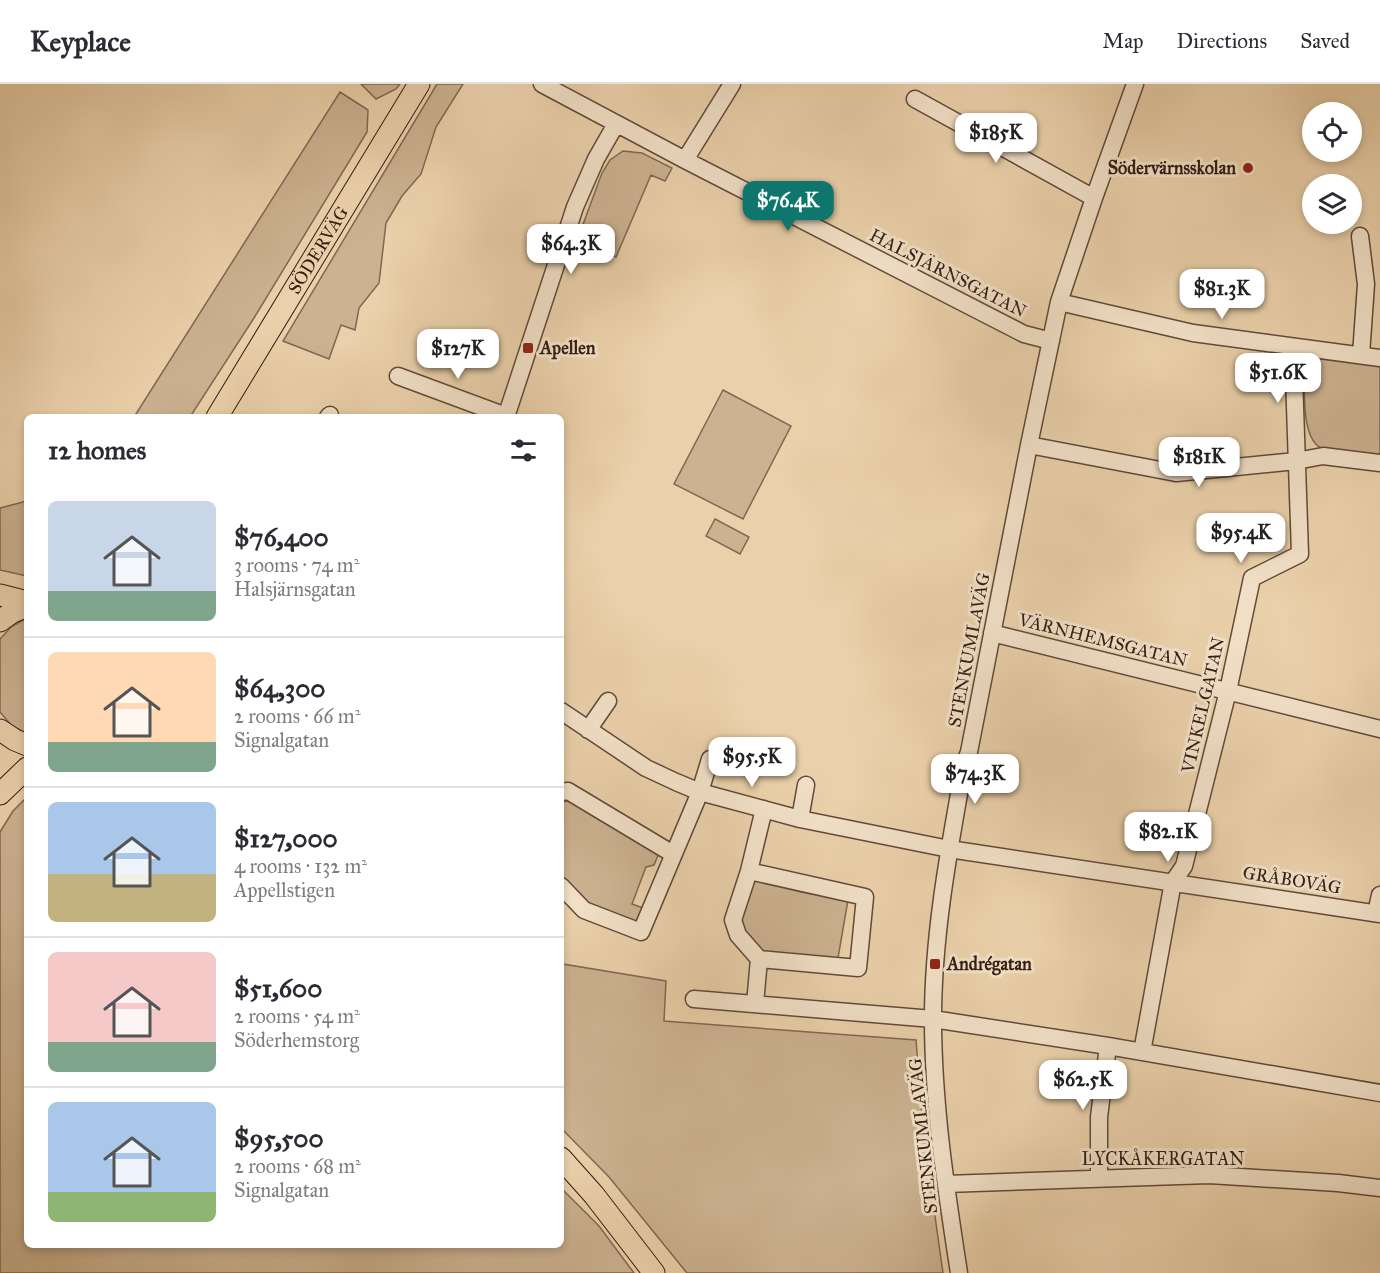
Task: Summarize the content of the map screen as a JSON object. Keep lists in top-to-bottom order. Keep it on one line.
{"streets":{"main road":["SÖDERVÄG"],"street":["HALSJÄRNSGATAN","VÄRNHEMSGATAN","STENKUMLAVÄG","VINKELGATAN","GRÅBOVÄG","LYCKÅKERGATAN"]},"crossings":[["HALSJÄRNSGATAN","STENKUMLAVÄG"],["VÄRNHEMSGATAN","STENKUMLAVÄG"],["VÄRNHEMSGATAN","VINKELGATAN"],["STENKUMLAVÄG","GRÅBOVÄG"],["STENKUMLAVÄG","LYCKÅKERGATAN"],["VINKELGATAN","GRÅBOVÄG"]],"places":{"other":["Södervärnsskolan"],"transit":["Apellen","Andrégatan"]},"page":{"header":"Keyplace","nav":["Map","Directions","Saved"],"price":["$185K","$76.4K","$64.3K","$81.3K","$127K","$51.6K","$181K","$95.4K","$95.5K","$74.3K","$82.1K","$62.5K"],"heading":"12 homes","list":[{"name":"$76,400","note":"3 rooms · 74 m² · Halsjärnsgatan"},{"name":"$64,300","note":"2 rooms · 66 m² · Signalgatan"},{"name":"$127,000","note":"4 rooms · 132 m² · Appellstigen"},{"name":"$51,600","note":"2 rooms · 54 m² · Söderhemstorg"},{"name":"$95,500","note":"2 rooms · 68 m² · Signalgatan"}]}}
